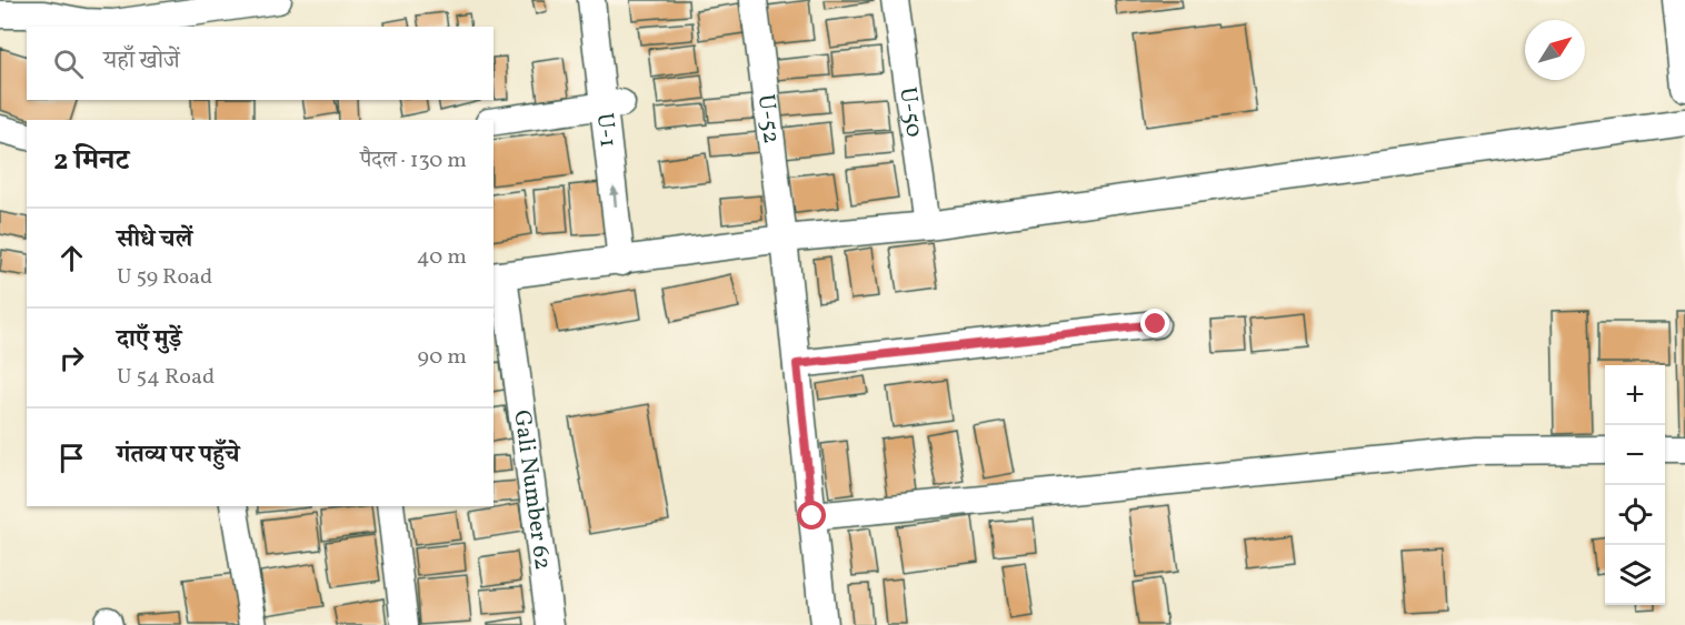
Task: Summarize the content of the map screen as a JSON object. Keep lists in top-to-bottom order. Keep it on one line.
{"streets":{"street":["U-50","U-52","U-1","Gali Number 62"]},"north":"top right","page":{"search":"यहाँ खोजें","heading":["2 मिनट","पैदल · 130 m"],"list":[["सीधे चलें","U 59 Road","40 m"],["दाएँ मुड़ें","U 54 Road","90 m"],"गंतव्य पर पहुँचे"],"map_buttons":["+","−"]}}
